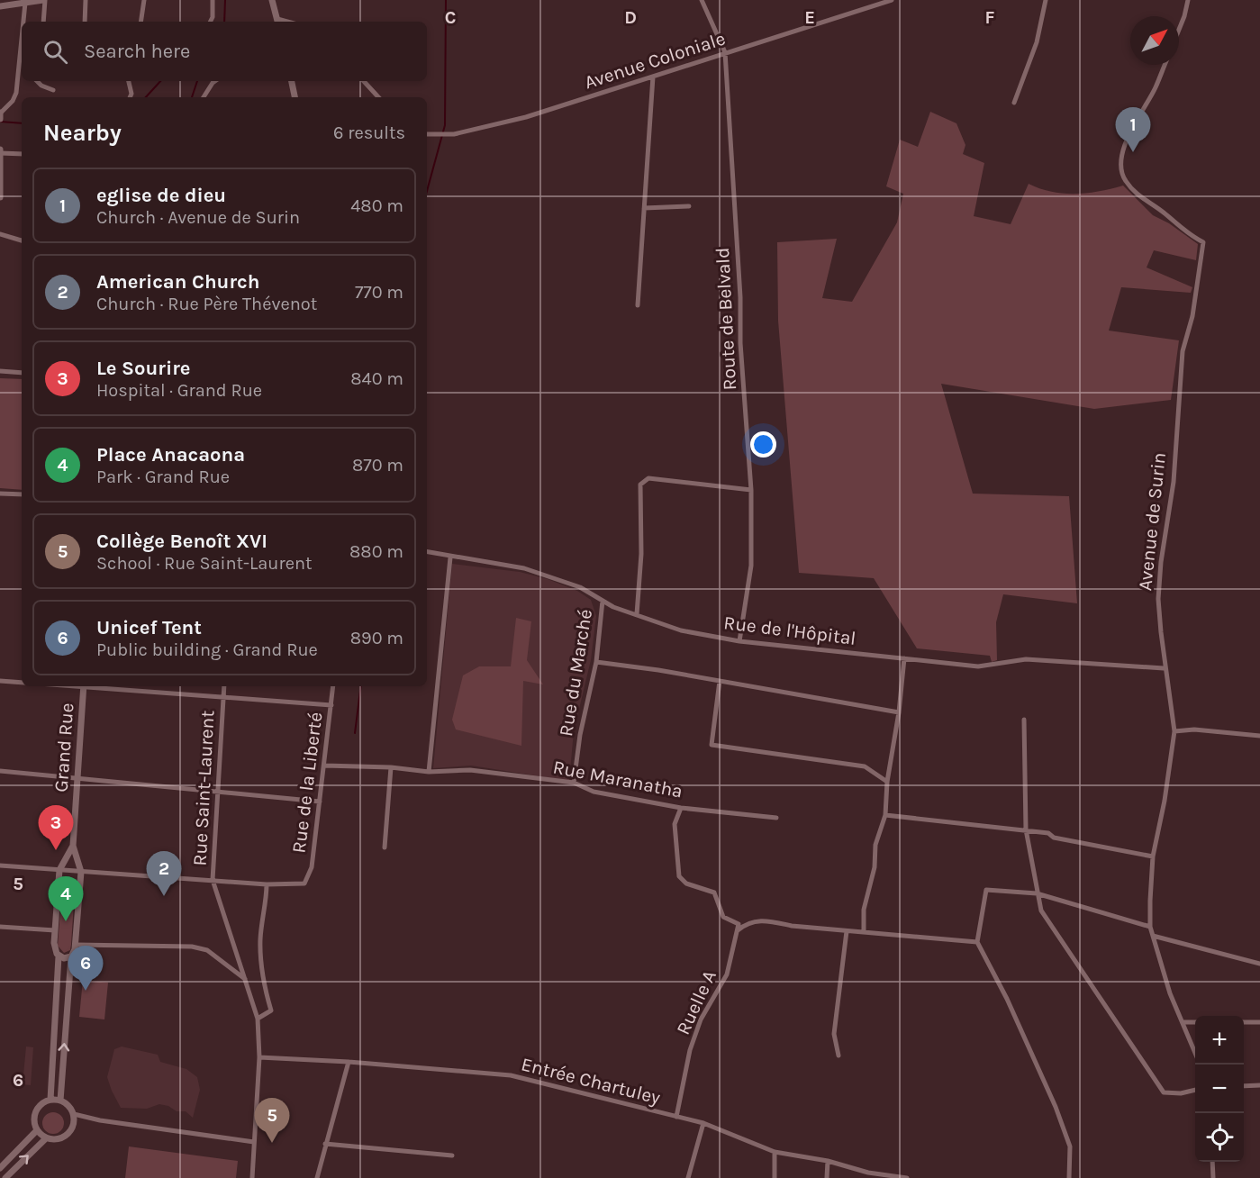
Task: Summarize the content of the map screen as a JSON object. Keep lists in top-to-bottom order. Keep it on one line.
{"streets":{"street":["Avenue Coloniale","Route de Belvald","Avenue de Surin","Rue de l'Hôpital","Rue du Marché","Grand Rue","Rue Maranatha","Rue de la Liberté","Rue Saint-Laurent","Ruelle A","Entrée Chartuley"]},"crossings":[["Avenue Coloniale","Route de Belvald"],["Route de Belvald","Rue de l'Hôpital"],["Avenue de Surin","Rue de l'Hôpital"],["Rue de l'Hôpital","Rue du Marché"],["Rue du Marché","Rue Maranatha"],["Rue Maranatha","Rue de la Liberté"],["Rue Saint-Laurent","Entrée Chartuley"],["Ruelle A","Entrée Chartuley"]],"north":"top right","page":{"search":"Search here","heading":["Nearby","6 results"],"pins":["1","3","2","4","6","5"],"list":[{"mark":"1","name":"eglise de dieu","note":"Church · Avenue de Surin","value":"480 m"},{"mark":"2","name":"American Church","note":"Church · Rue Père Thévenot","value":"770 m"},{"mark":"3","name":"Le Sourire","note":"Hospital · Grand Rue","value":"840 m"},{"mark":"4","name":"Place Anacaona","note":"Park · Grand Rue","value":"870 m"},{"mark":"5","name":"Collège Benoît XVI","note":"School · Rue Saint-Laurent","value":"880 m"},{"mark":"6","name":"Unicef Tent","note":"Public building · Grand Rue","value":"890 m"}],"map_buttons":["+","−"]},"grid":{"columns":["C","D","E","F"],"rows":["5","6"]}}
